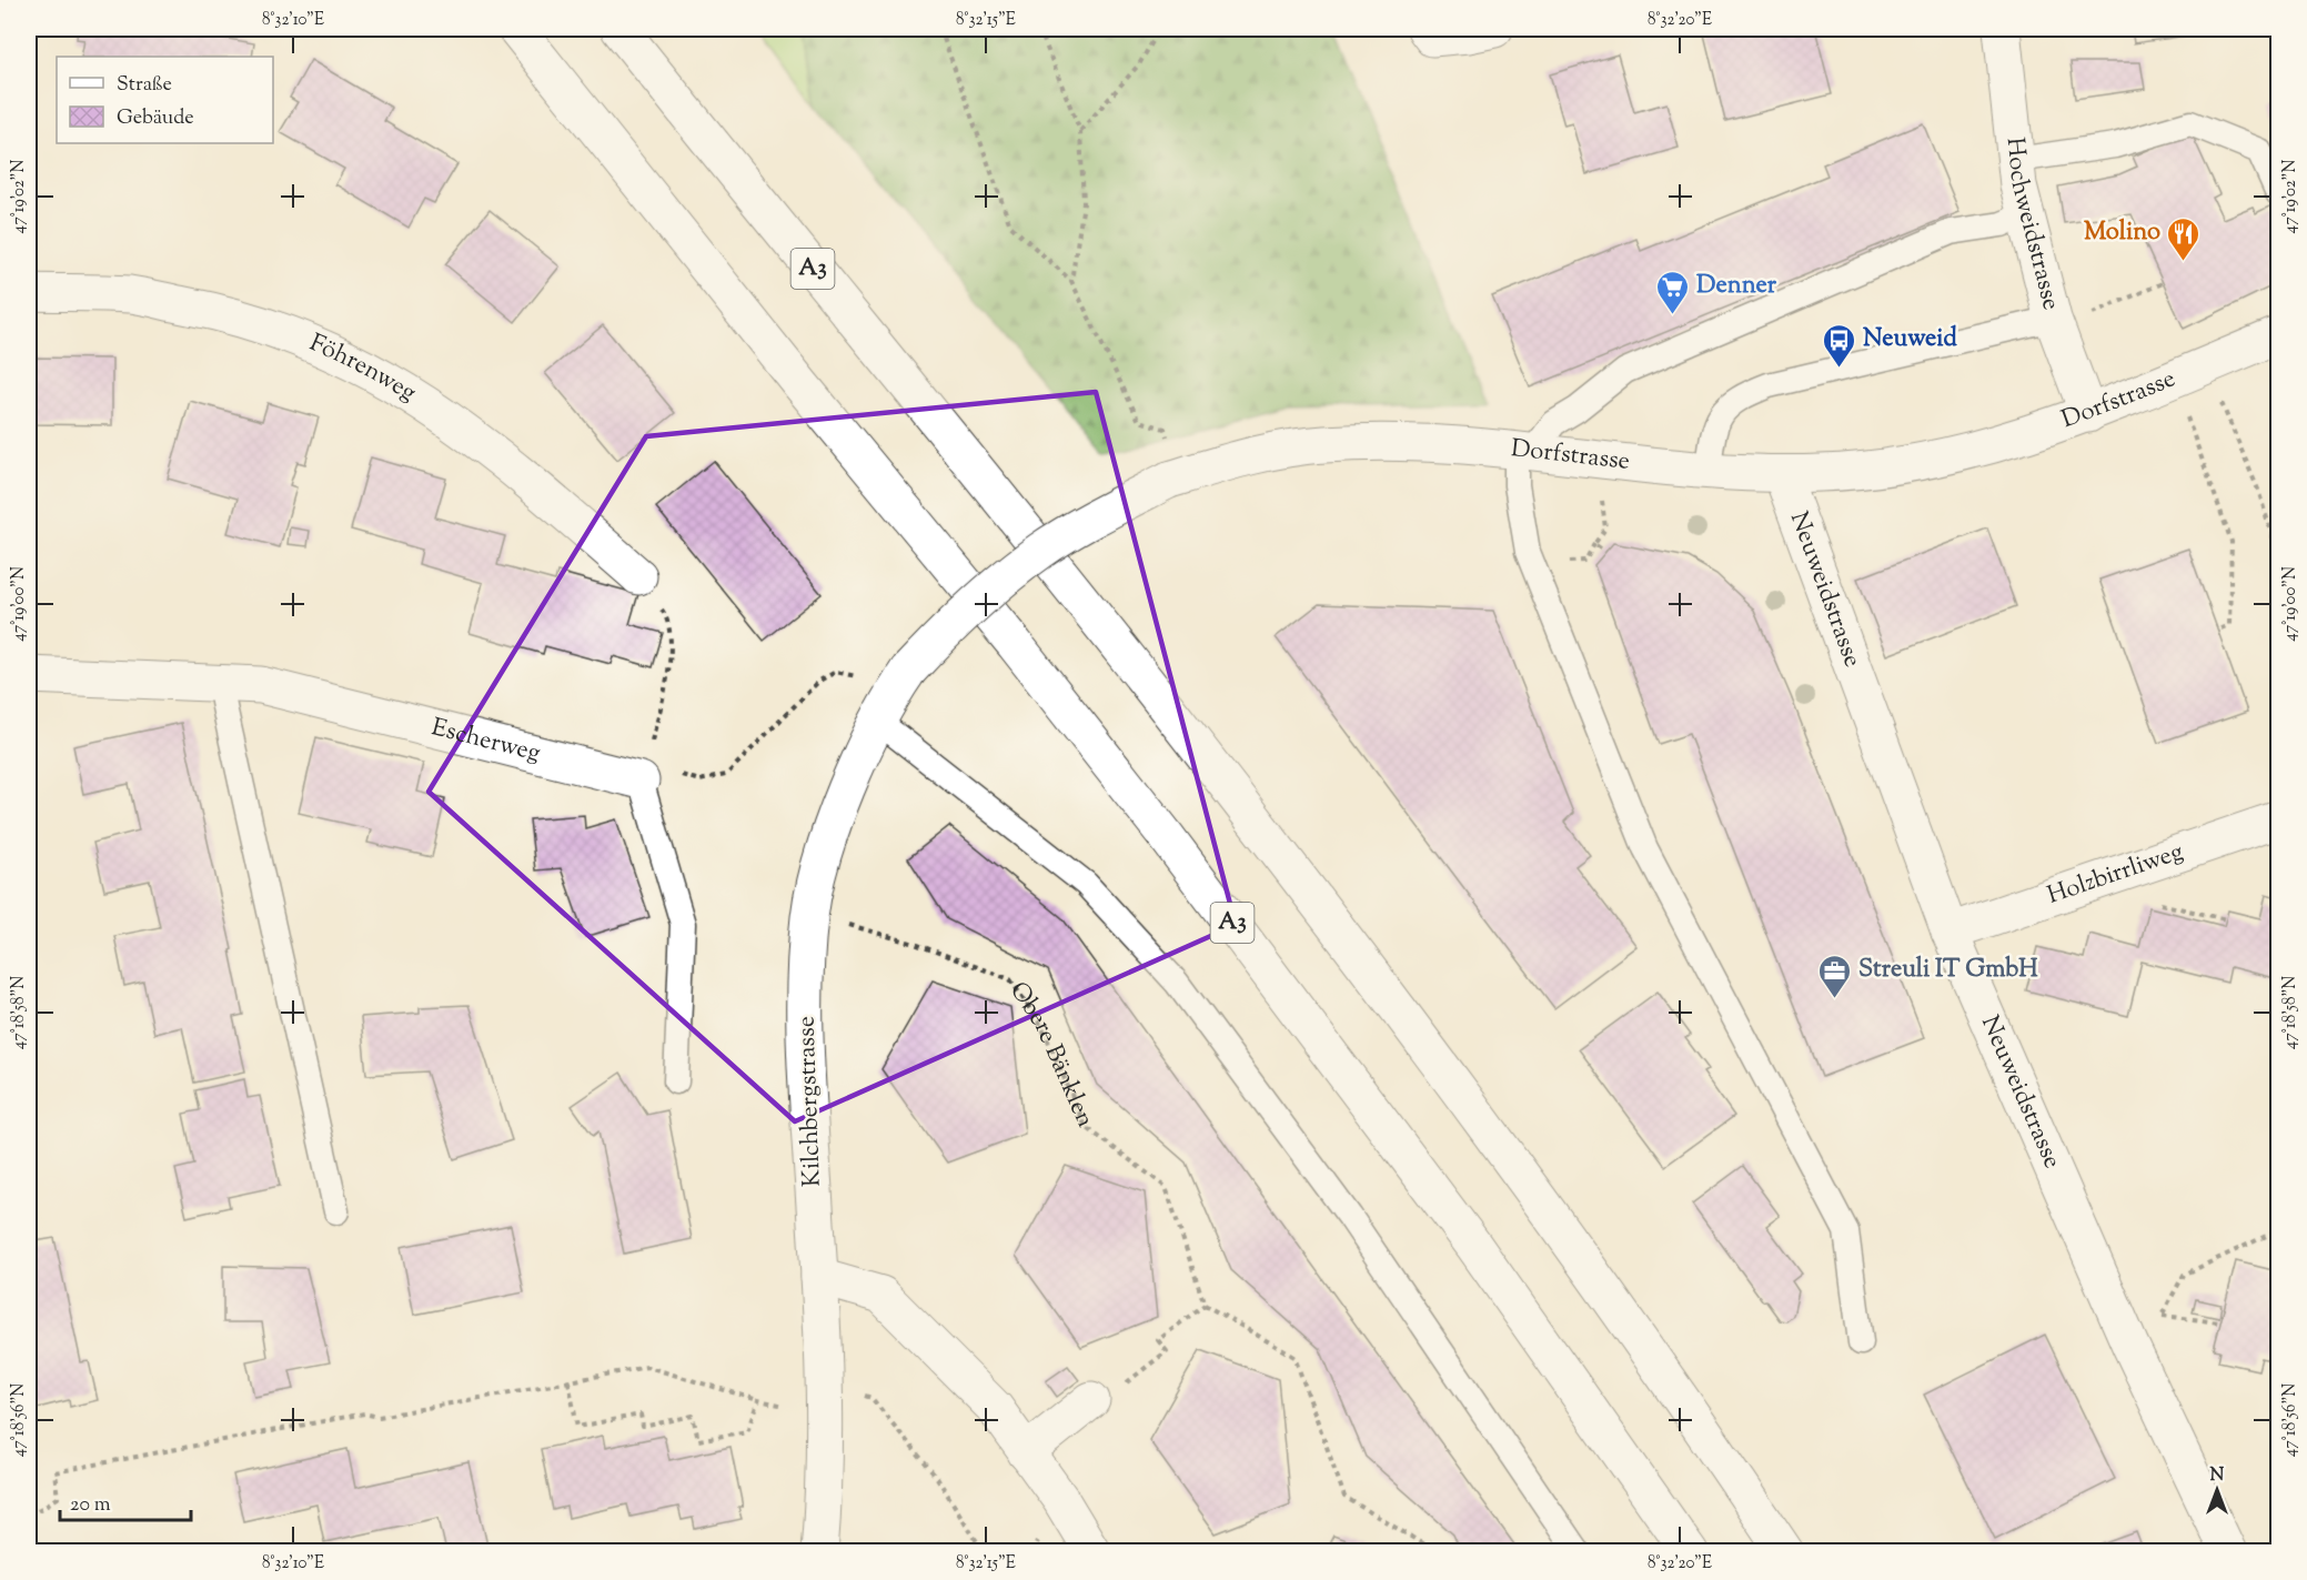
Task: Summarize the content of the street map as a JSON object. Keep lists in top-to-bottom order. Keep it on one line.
{"streets":{"main road":["Hochweidstrasse","A3","Föhrenweg","Dorfstrasse","Neuweidstrasse","Escherweg","Holzbirrliweg","Kilchbergstrasse"],"path":["Obere Bänklen"]},"crossings":[["Hochweidstrasse","Dorfstrasse"],["Dorfstrasse","Neuweidstrasse"],["Dorfstrasse","Kilchbergstrasse"],["Neuweidstrasse","Holzbirrliweg"],["Obere Bänklen","Kilchbergstrasse"]],"places":{"restaurant":["Molino"],"supermarket":["Denner"],"bus stop":["Neuweid"],"office":["Streuli IT GmbH"]},"legend":["Straße","Gebäude"],"scale_bar":"20 m","north":"top","coordinates":["8°32'10\"E","8°32'15\"E","8°32'20\"E","47°19'02\"N","47°19'00\"N","47°18'58\"N","47°18'56\"N"]}
